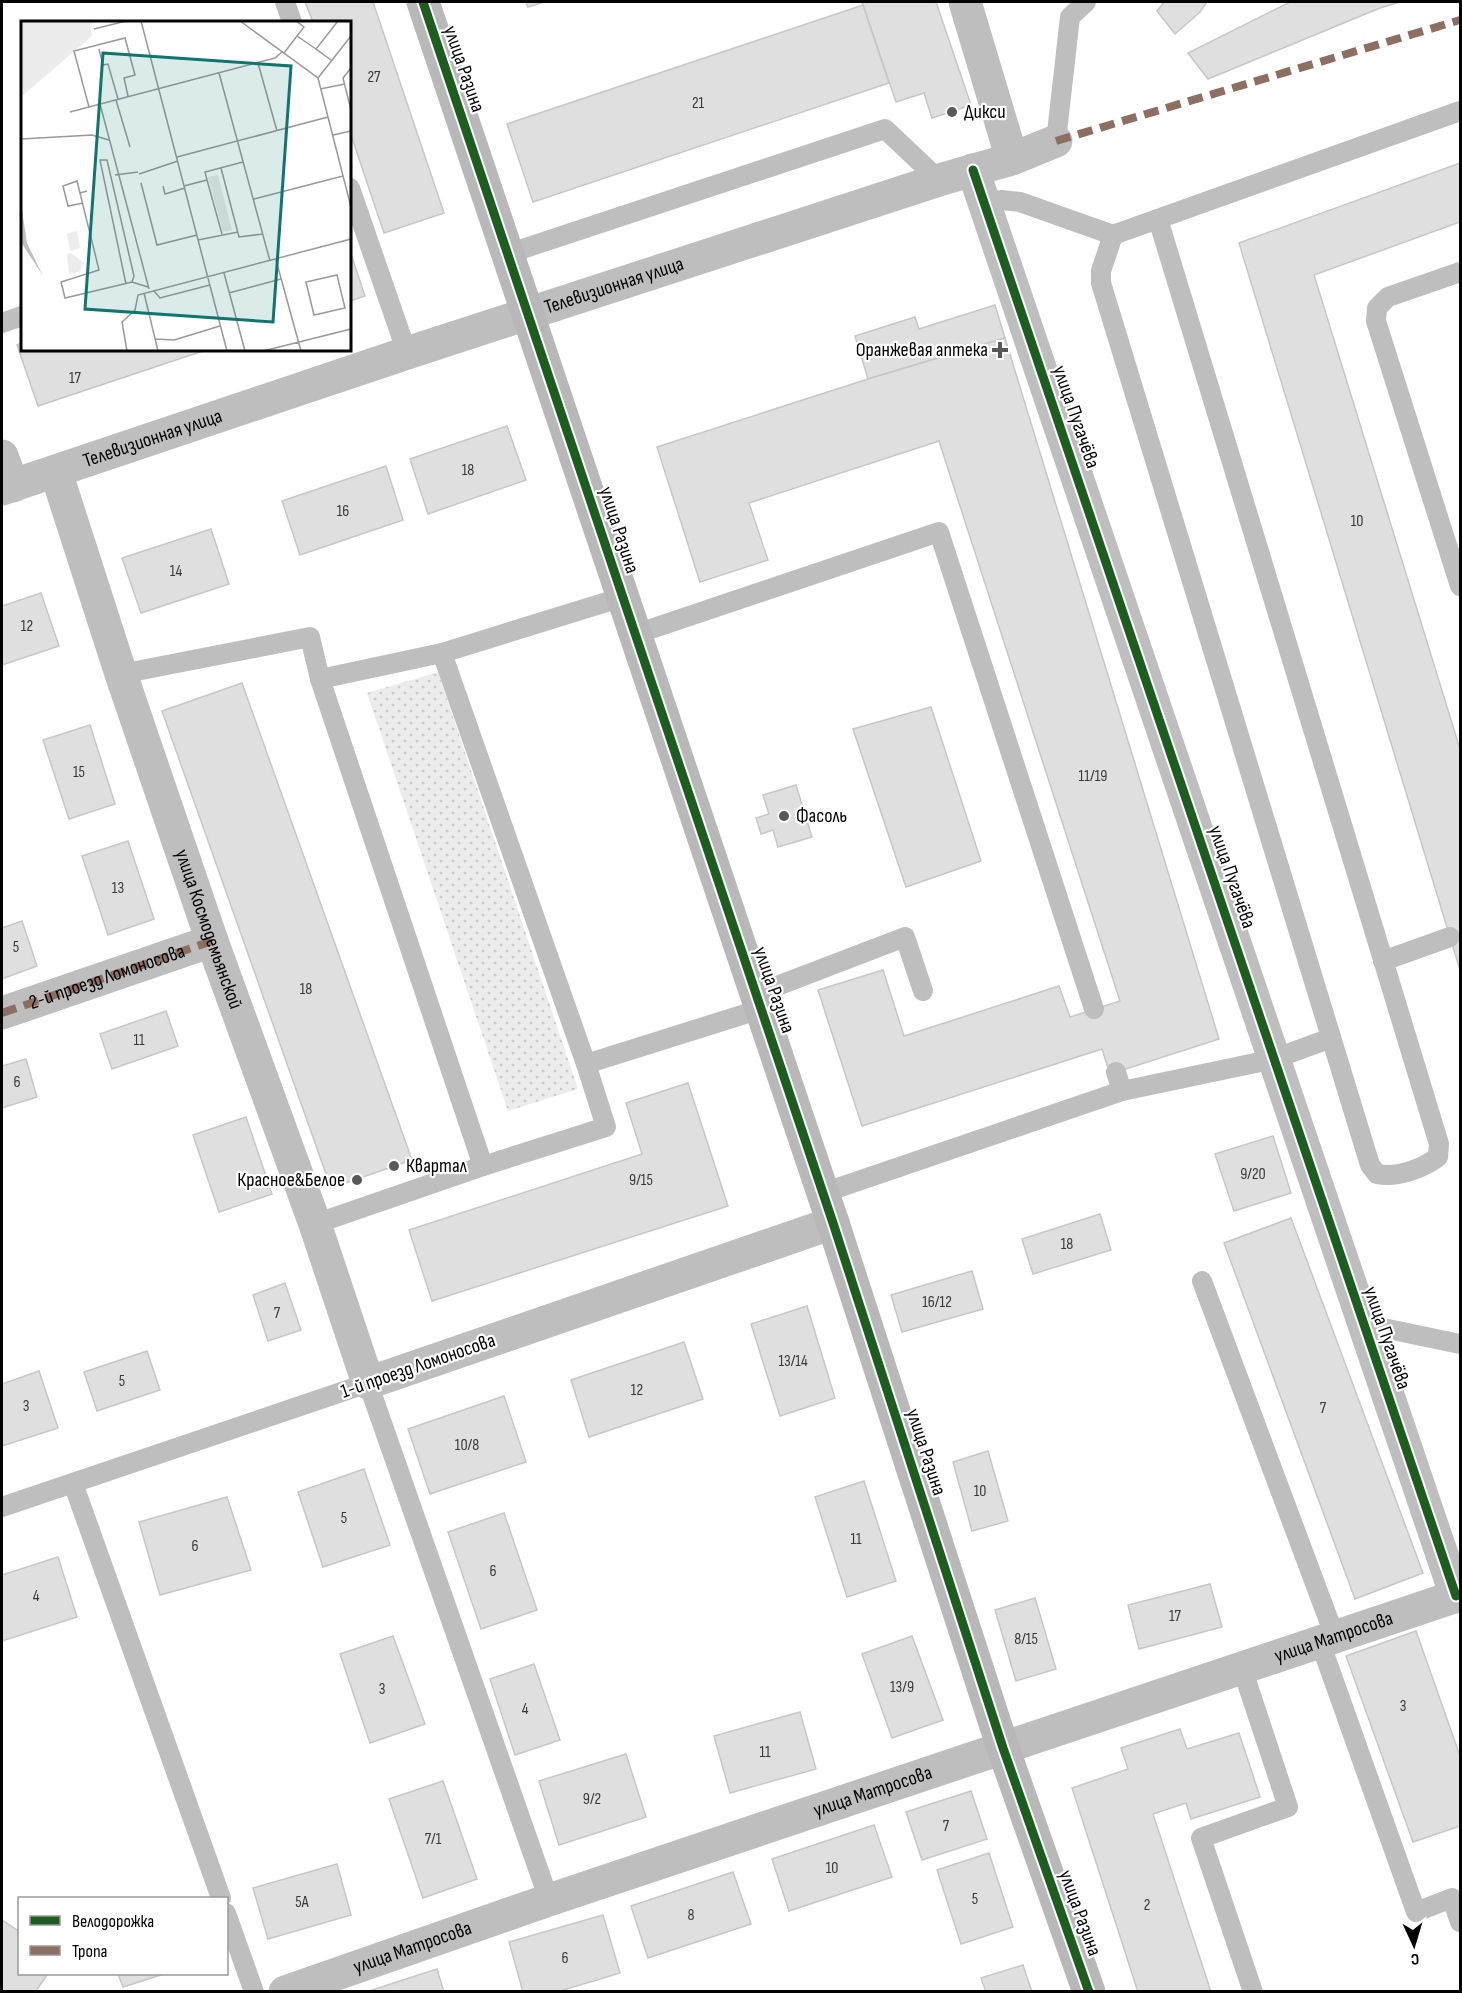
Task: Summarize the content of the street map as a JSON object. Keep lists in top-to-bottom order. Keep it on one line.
{"streets":{"street":["улица Разина","Телевизионная улица","улица Пугачёва","улица Космодемьянской","2-й проезд Ломоносова","1-й проезд Ломоносова","улица Матросова"]},"crossings":[["улица Разина","Телевизионная улица"],["улица Разина","1-й проезд Ломоносова"],["улица Разина","улица Матросова"],["Телевизионная улица","улица Пугачёва"],["Телевизионная улица","улица Космодемьянской"],["улица Пугачёва","улица Матросова"],["улица Космодемьянской","2-й проезд Ломоносова"],["улица Космодемьянской","1-й проезд Ломоносова"]],"places":{"other":["Дикси","Фасоль","Квартал","Красное&Белое"],"health":["Оранжевая аптека"]},"house_numbers":["27","21","17","18","16","10","14","12","15","11/19","13","5","18","11","6","9/20","9/15","18","16/12","7","13/14","5","12","3","7","10/8","10","5","11","6","6","4","17","8/15","13/9","3","3","4","11","9/2","7","7/1","10","5","5А","2","8","6"],"legend":["Велодорожка","Тропа"],"north":"bottom"}
